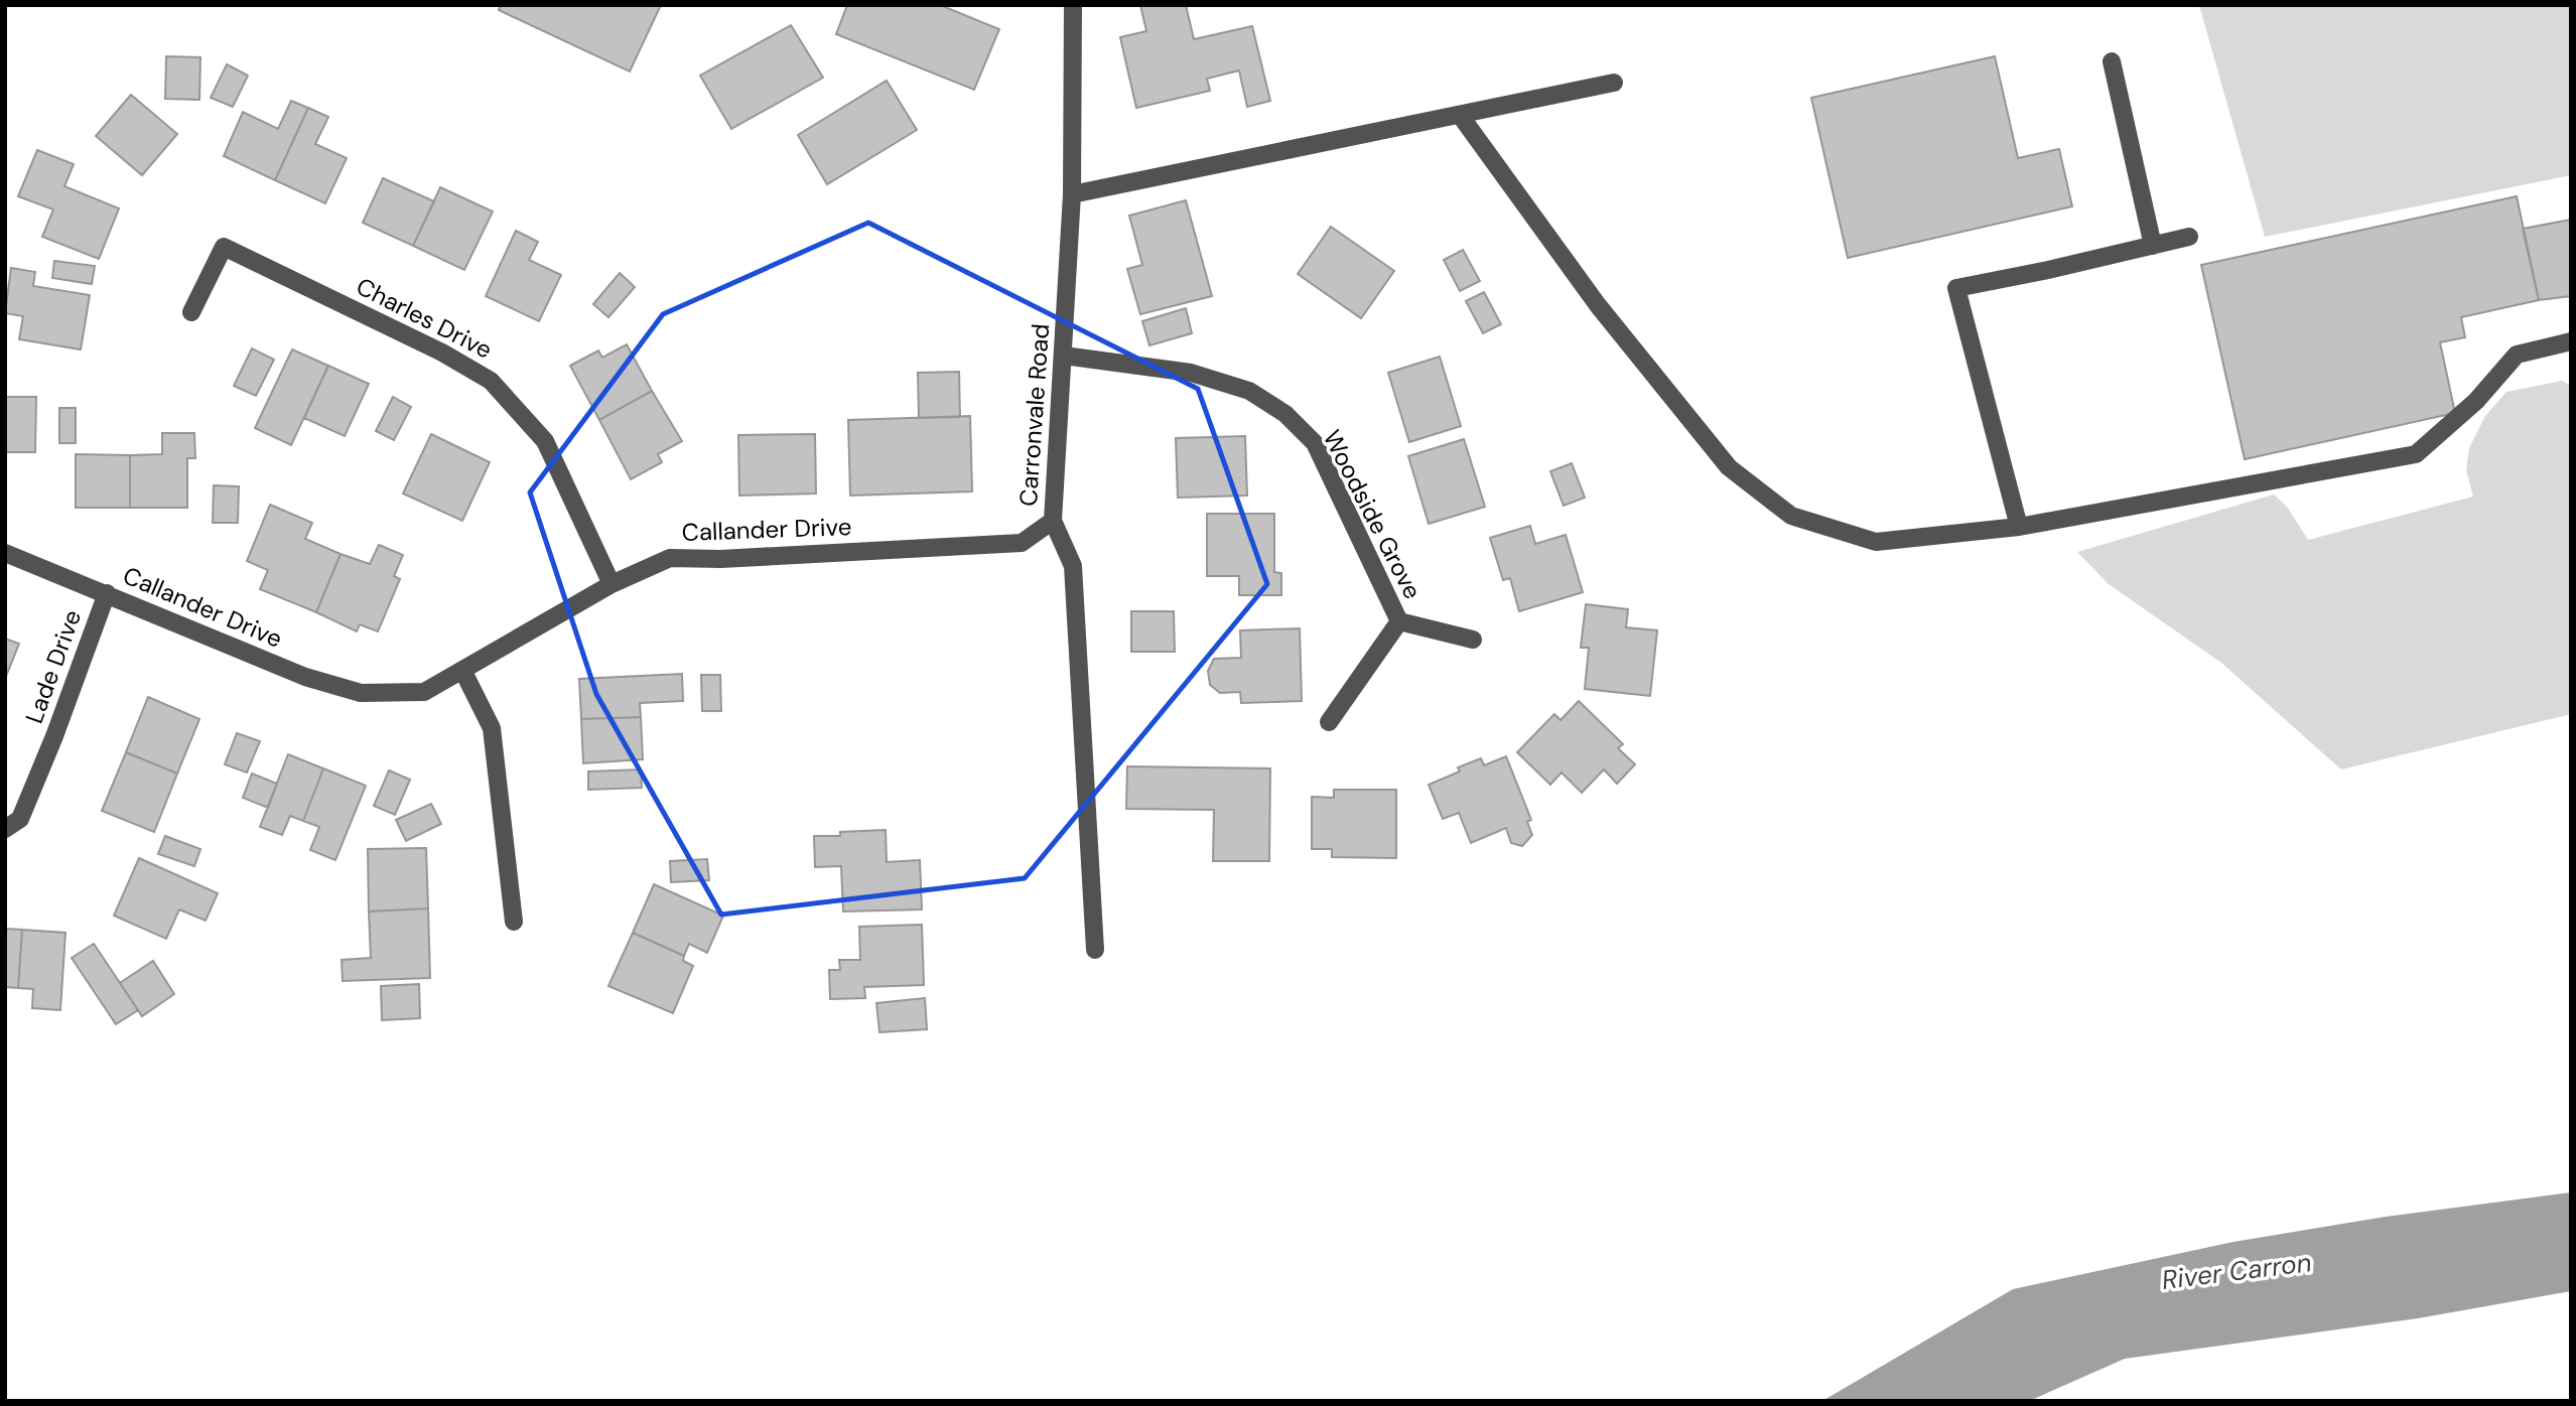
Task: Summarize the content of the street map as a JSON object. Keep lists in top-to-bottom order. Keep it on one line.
{"streets":{"street":["Charles Drive","Carronvale Road","Woodside Grove","Callander Drive","Lade Drive"]},"crossings":[["Charles Drive","Callander Drive"],["Carronvale Road","Woodside Grove"],["Carronvale Road","Callander Drive"],["Callander Drive","Lade Drive"]],"water":["River Carron"]}
